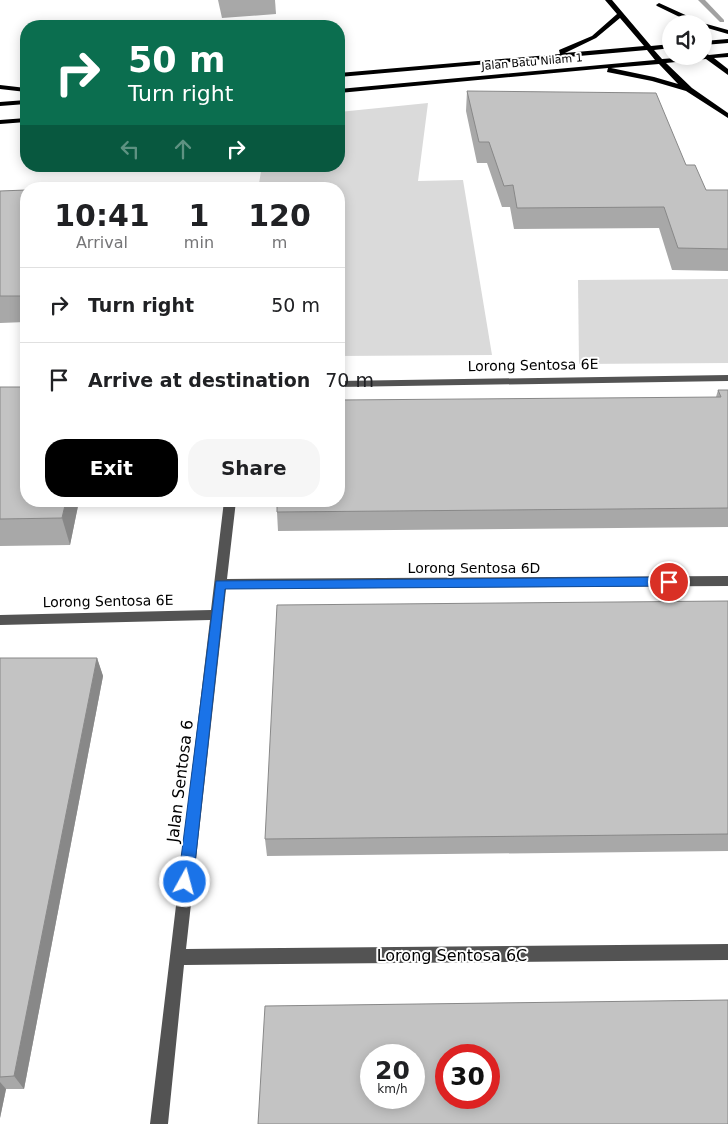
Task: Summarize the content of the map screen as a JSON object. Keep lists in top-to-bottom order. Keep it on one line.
{"streets":{"main road":["Jalan Batu Nilam 1"],"street":["Lorong Sentosa 6E","Lorong Sentosa 6D","Jalan Sentosa 6","Lorong Sentosa 6C"]},"crossings":[["Lorong Sentosa 6E","Jalan Sentosa 6"],["Lorong Sentosa 6D","Jalan Sentosa 6"],["Jalan Sentosa 6","Lorong Sentosa 6C"]],"page":{"turn":["50 m","Turn right"],"eta":["10:41","Arrival","1","min","120","m"],"list":[{"name":"Turn right","value":"50 m"},{"name":"Arrive at destination","value":"70 m"}],"buttons":["Exit","Share"],"speed":"20 km/h","limit":"30"}}
